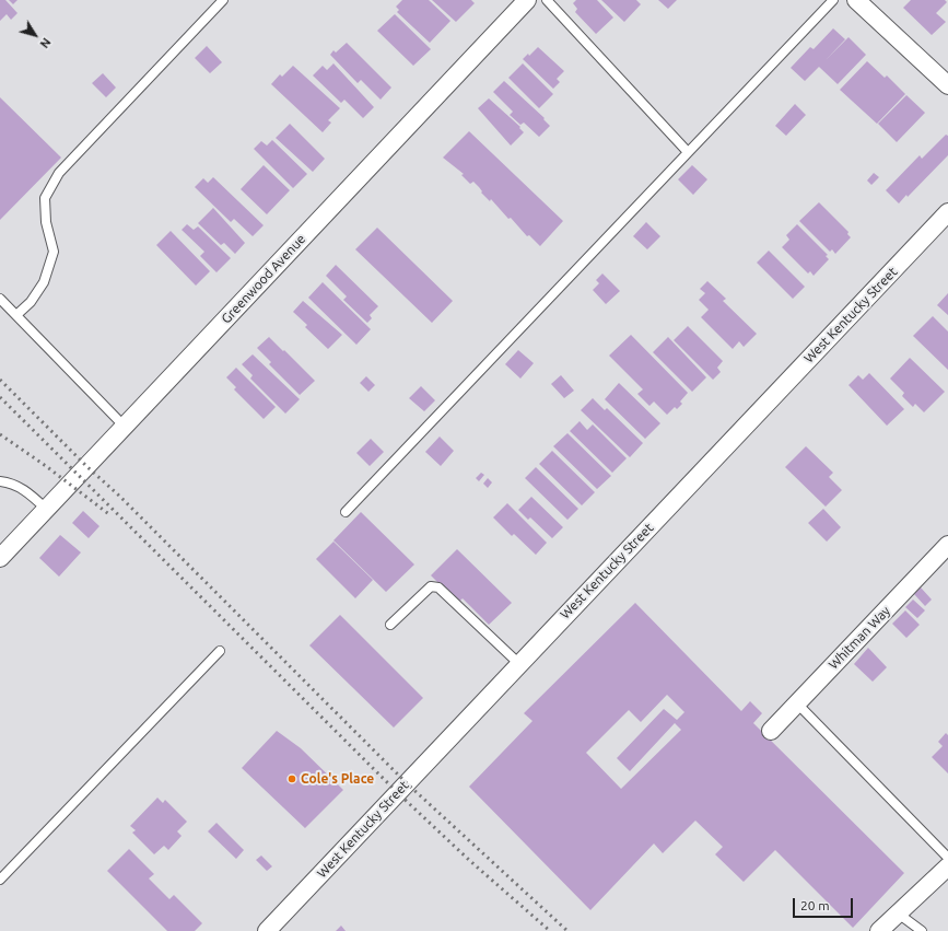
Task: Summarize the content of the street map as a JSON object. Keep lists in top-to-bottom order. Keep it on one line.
{"streets":{"street":["Greenwood Avenue","West Kentucky Street","Whitman Way"]},"places":["Cole's Place"],"scale_bar":"20 m","north":"bottom right"}
